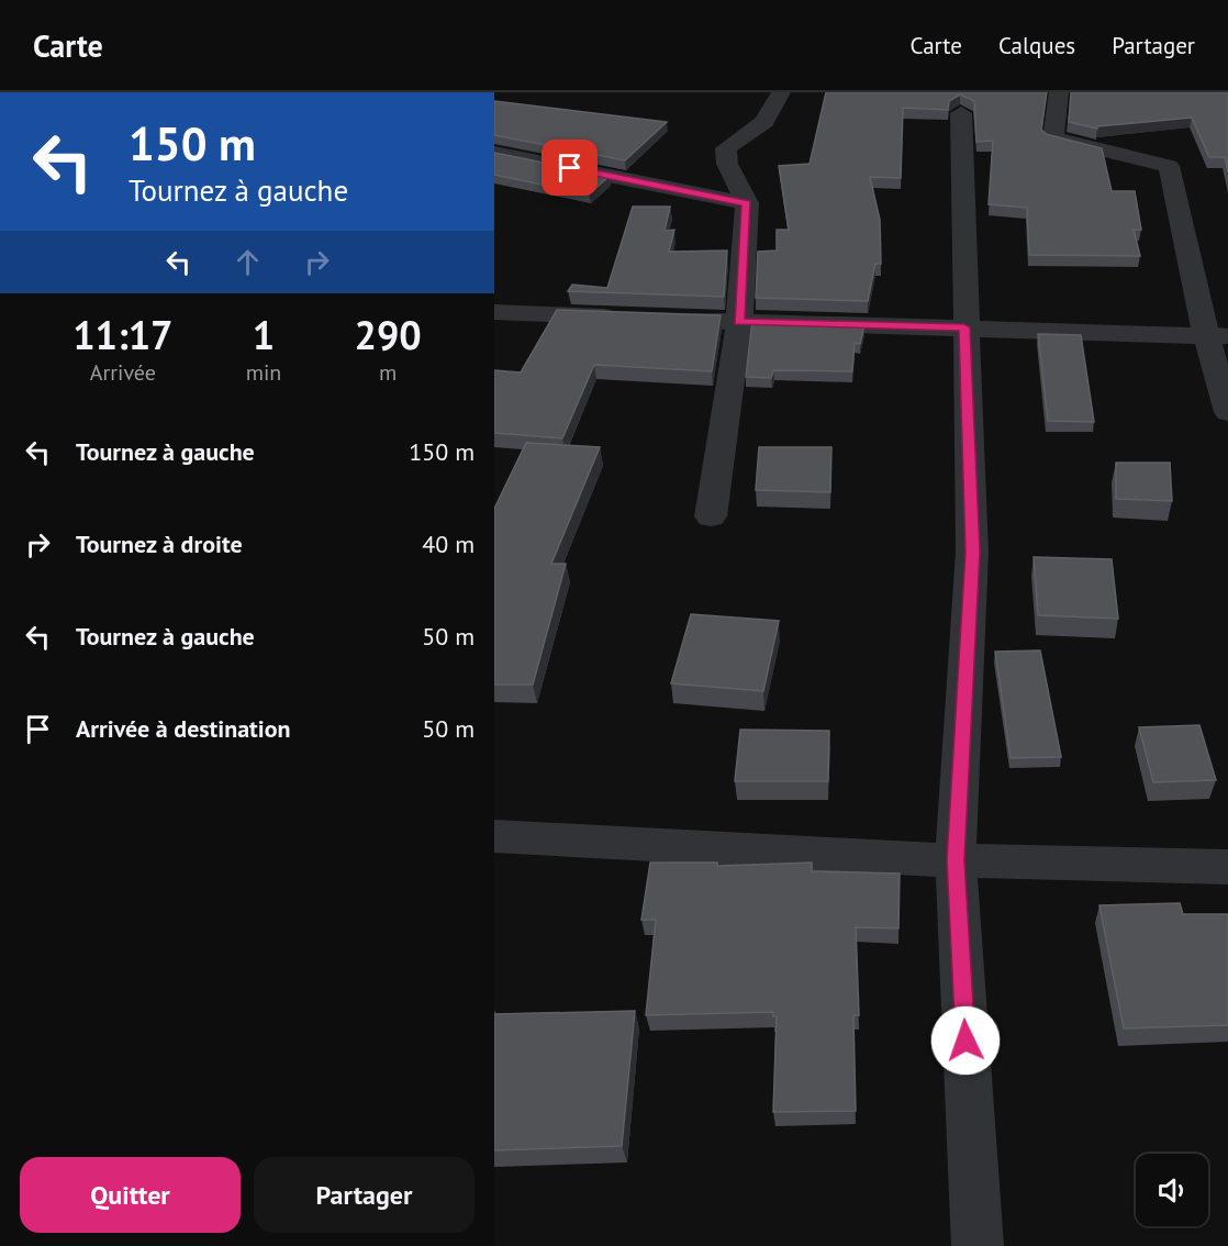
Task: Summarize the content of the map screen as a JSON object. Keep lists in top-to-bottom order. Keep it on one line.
{"page":{"header":"Carte","nav":["Carte","Calques","Partager"],"turn":["150 m","Tournez à gauche"],"eta":["11:17","Arrivée","1","min","290","m"],"list":[{"name":"Tournez à gauche","value":"150 m"},{"name":"Tournez à droite","value":"40 m"},{"name":"Tournez à gauche","value":"50 m"},{"name":"Arrivée à destination","value":"50 m"}],"buttons":["Quitter","Partager"]}}
